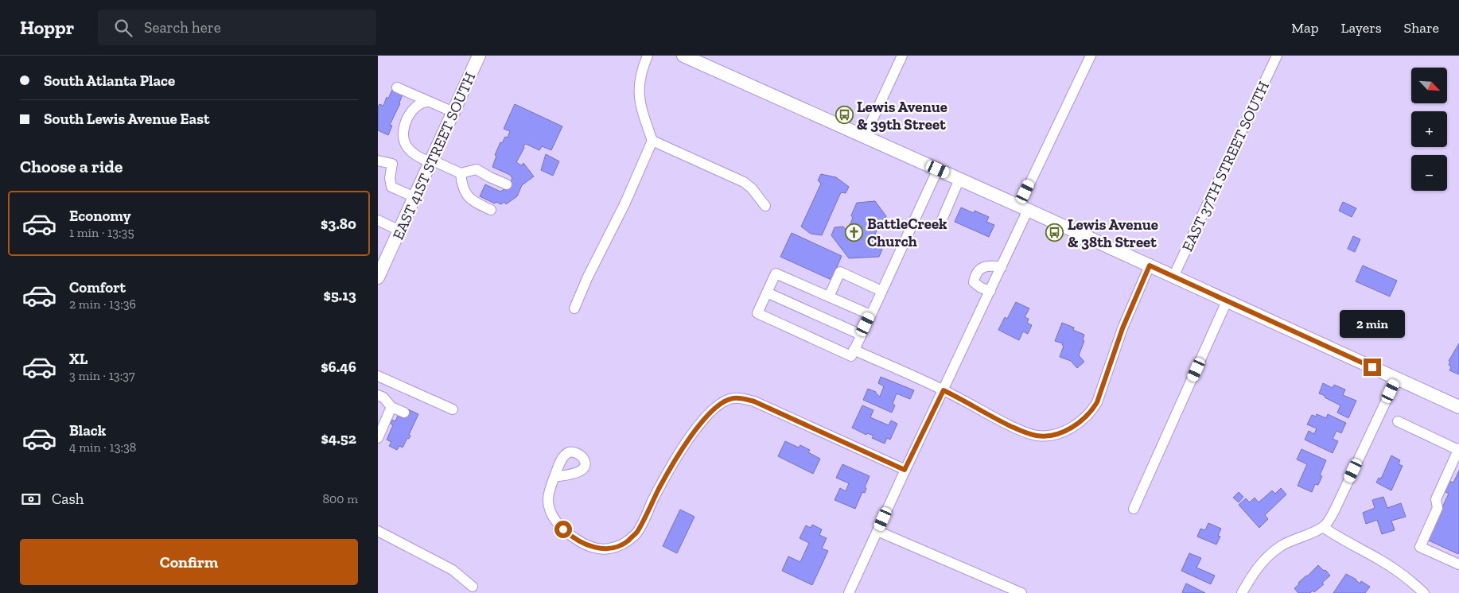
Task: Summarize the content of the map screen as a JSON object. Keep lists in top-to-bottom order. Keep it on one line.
{"streets":{"main road":["EAST 41ST STREET SOUTH"],"street":["EAST 37TH STREET SOUTH"]},"places":{"bus stop":["Lewis Avenue & 39th Street","Lewis Avenue & 38th Street"],"church":["BattleCreek Church"]},"north":"bottom right","page":{"header":"Hoppr","search":"Search here","nav":["Map","Layers","Share"],"banner":["South Atlanta Place","South Lewis Avenue East"],"map_buttons":["+","−"],"heading":"Choose a ride","list":[{"name":"Economy","note":"1 min · 13:35","value":"$3.80"},{"name":"Comfort","note":"2 min · 13:36","value":"$5.13"},{"name":"XL","note":"3 min · 13:37","value":"$6.46"},{"name":"Black","note":"4 min · 13:38","value":"$4.52"}],"bubble":"2 min","pay":["Cash","800 m"],"buttons":"Confirm"}}
